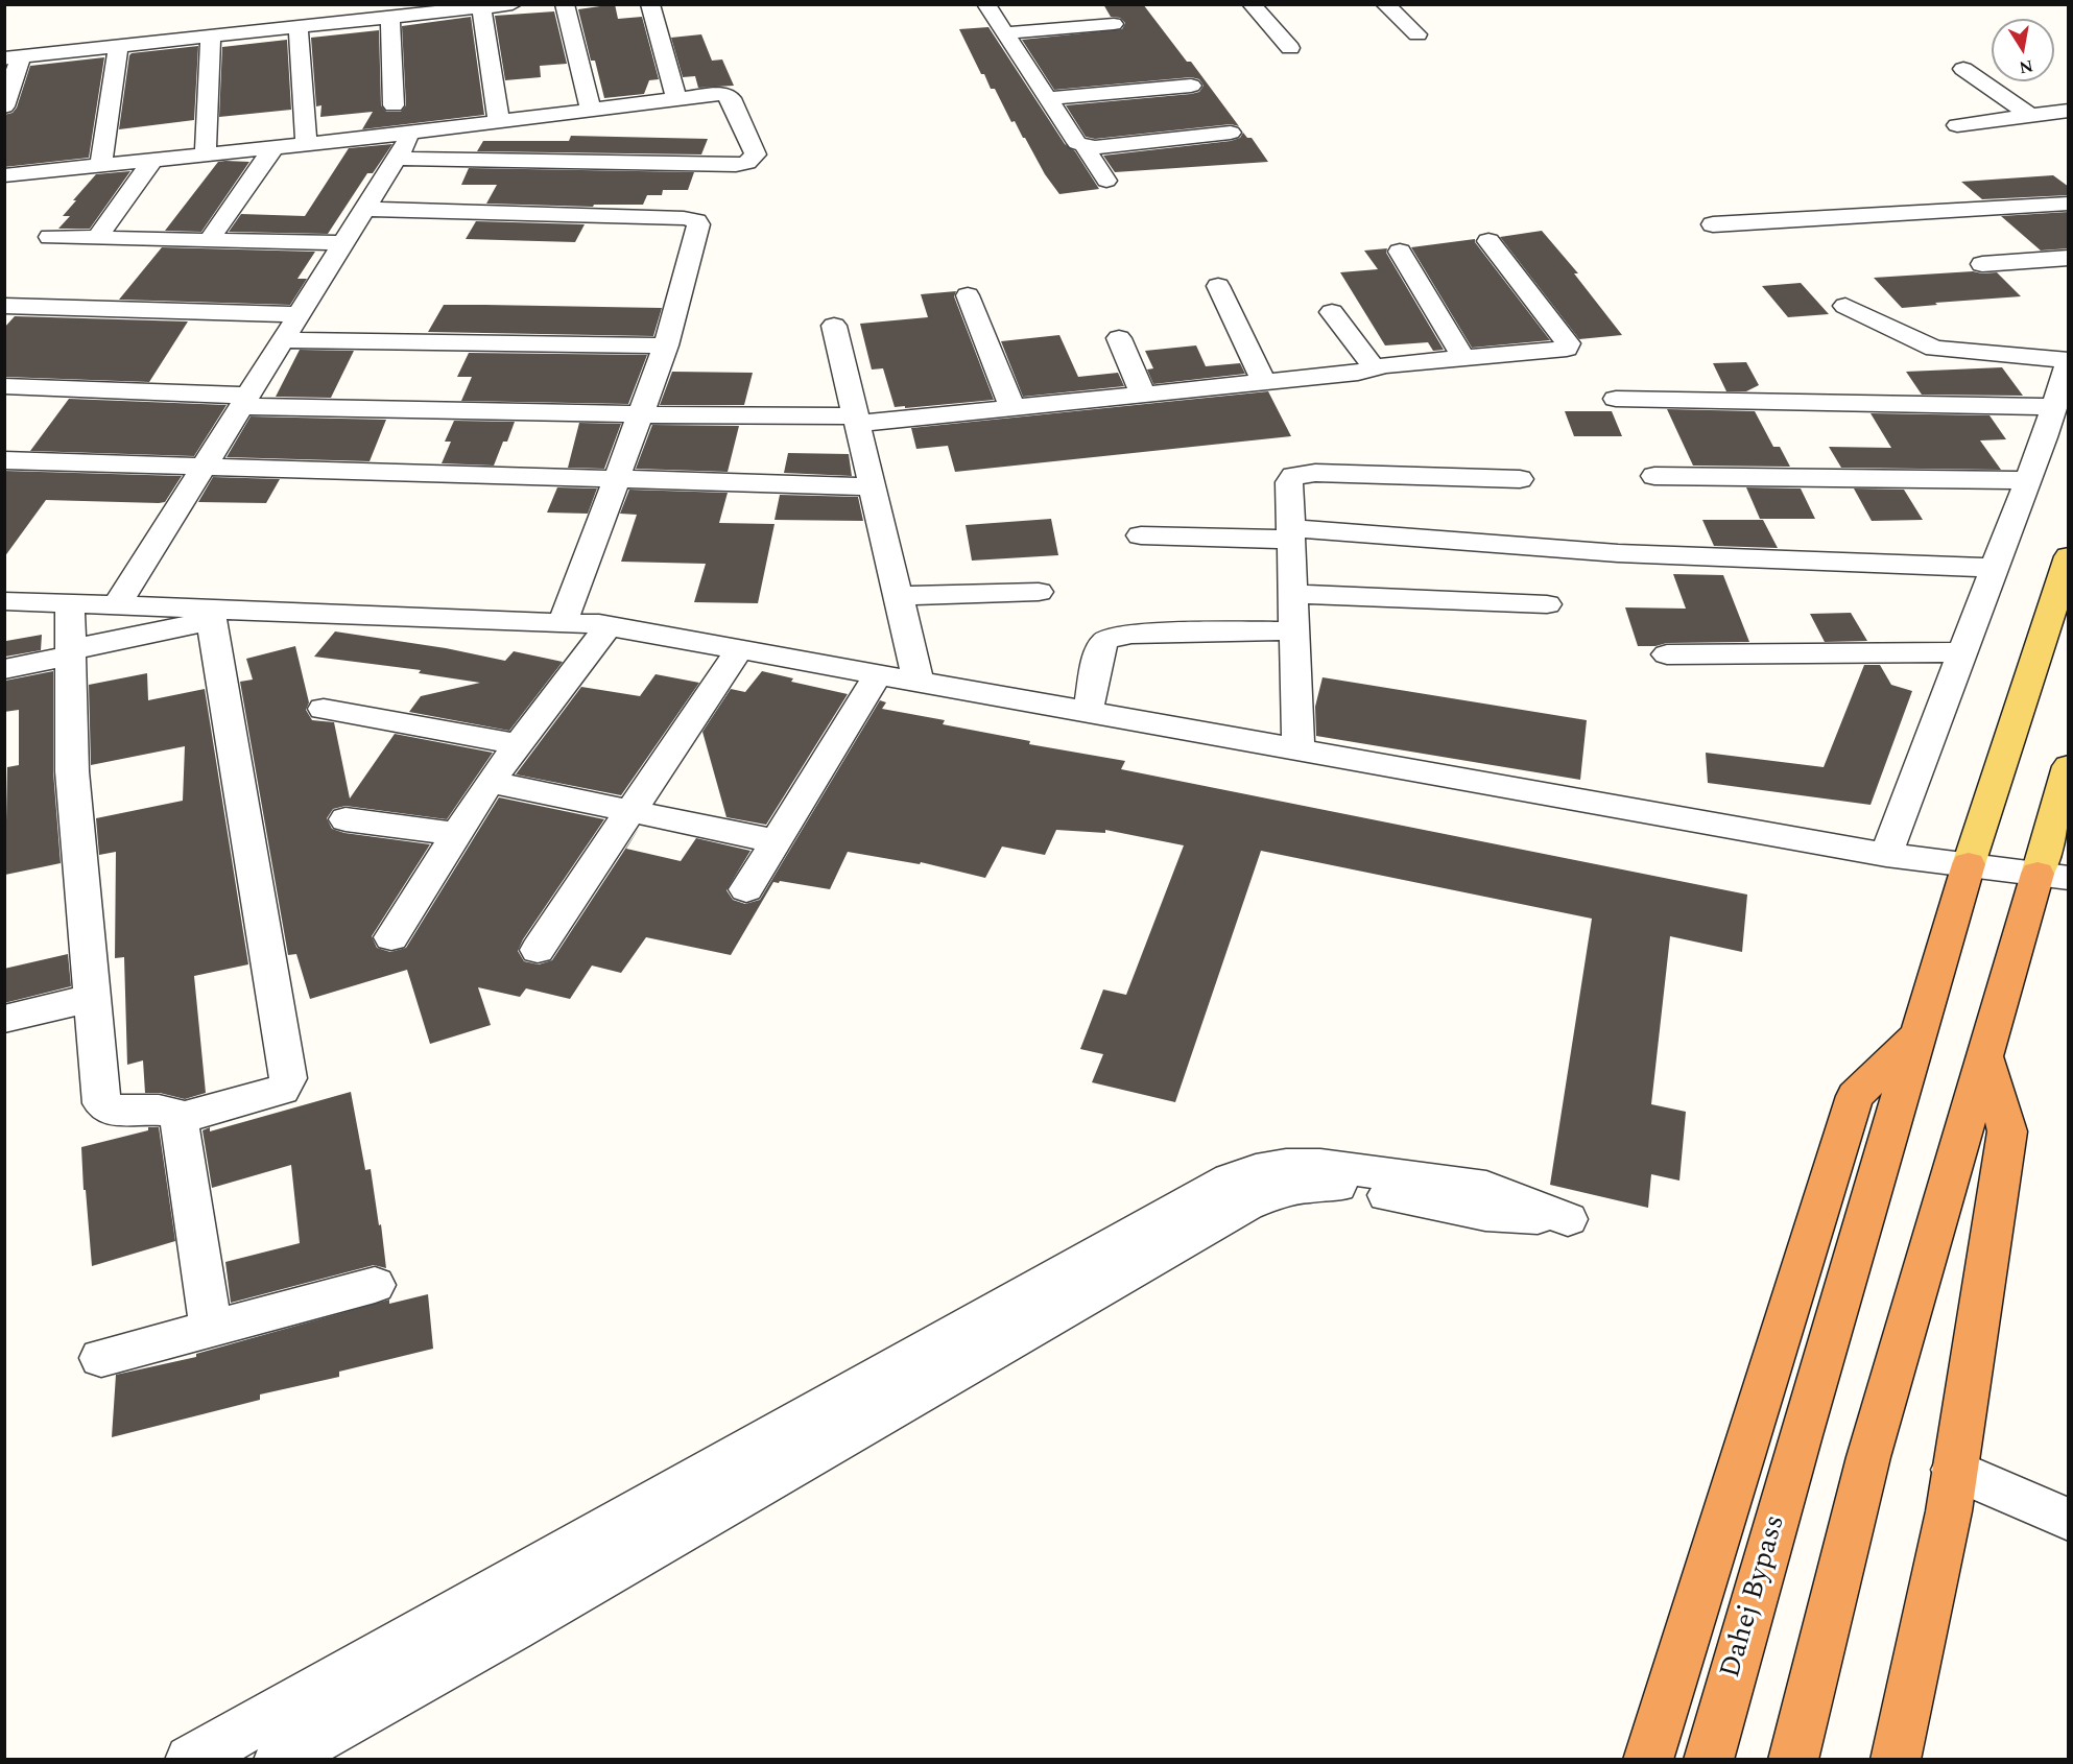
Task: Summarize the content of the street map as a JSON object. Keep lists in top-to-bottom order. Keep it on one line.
{"streets":{"highway":["Dahej Bypass"]},"north":"bottom"}
